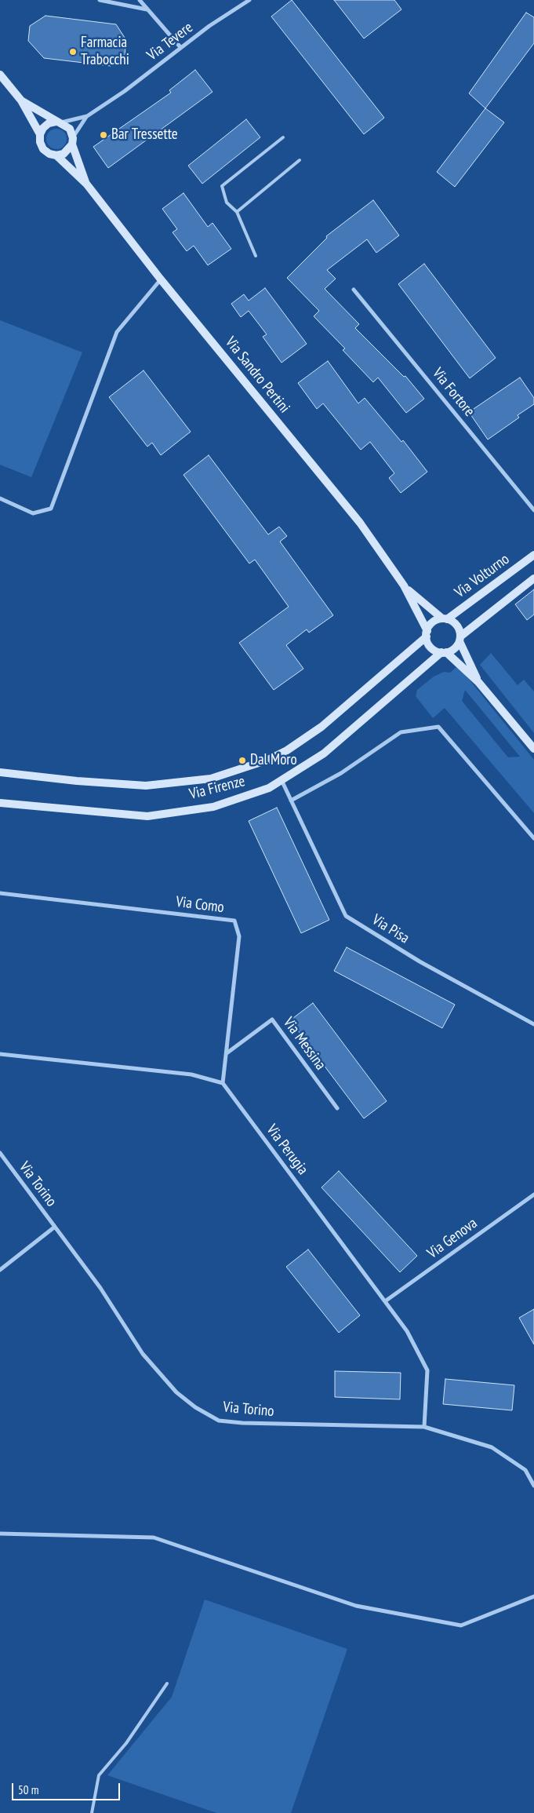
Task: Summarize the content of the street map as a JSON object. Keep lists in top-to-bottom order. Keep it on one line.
{"streets":{"main road":["Via Sandro Pertini","Via Volturno","Via Firenze"],"street":["Via Tevere","Via Fortore","Via Como","Via Pisa","Via Messina","Via Perugia","Via Torino","Via Genova"]},"crossings":[["Via Tevere","Via Sandro Pertini"],["Via Sandro Pertini","Via Volturno"],["Via Sandro Pertini","Via Firenze"],["Via Volturno","Via Firenze"],["Via Firenze","Via Pisa"],["Via Como","Via Messina"],["Via Como","Via Perugia"],["Via Perugia","Via Torino"],["Via Perugia","Via Genova"]],"places":["Farmacia Trabocchi","Bar Tressette","Dal Moro"],"scale_bar":"50 m"}
